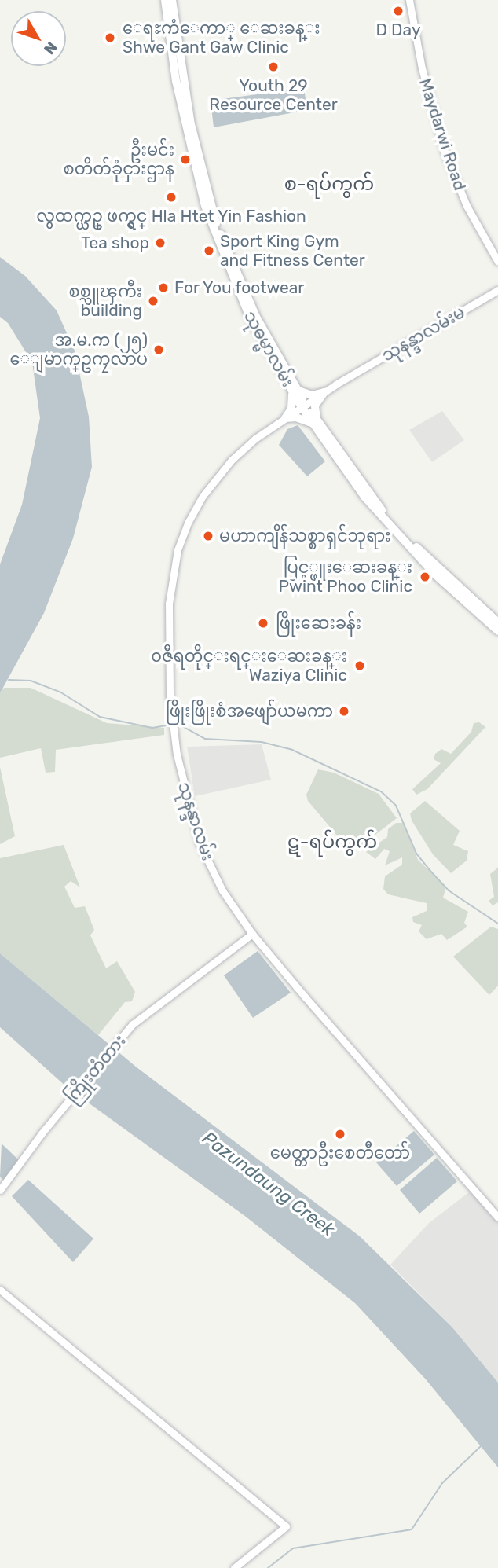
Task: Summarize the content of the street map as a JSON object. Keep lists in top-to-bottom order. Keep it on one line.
{"streets":{"main road":["Maydarwi Road","သုနန္ဒာလမ်းမ","သုဓမ္မာလမ်း","သုနန္ဒာလမ်း","ကြိုးတံတား"]},"crossings":[["သုနန္ဒာလမ်းမ","သုနန္ဒာလမ်း"],["သုဓမ္မာလမ်း","သုနန္ဒာလမ်း"],["သုနန္ဒာလမ်း","ကြိုးတံတား"]],"districts":["စ-ရပ်ကွက်","ဋ-ရပ်ကွက်"],"water":["Pazundaung Creek"],"places":["D Day","ေရႊကံေကာ္ ေဆးခန္း Shwe Gant Gaw Clinic","Youth 29 Resource Center","ဦးမင်း စတိတ်ခုံငှားဌာန","လွထက္ယဥ္ ဖက္ရွင္ Hla Htet Yin Fashion","Tea shop","Sport King Gym and Fitness Center","For You footwear","စစ္သူၾကီး building","အ.မ.က (၂၅) ေျမာက္ဥကၠလာပ","မဟာကျိန်သစ္စာရှင်ဘုရား","ပြင့္ဖူးေဆးခန္း Pwint Phoo Clinic","ဖြိုးဆေးခန်း","၀ဇီရတိုင္းရင္းေဆးခန္း Waziya Clinic","ဖြိုးဖြိုးစံအဖျော်ယမကာ","မေတ္တာဦးစေတီတော်"],"north":"bottom right"}
